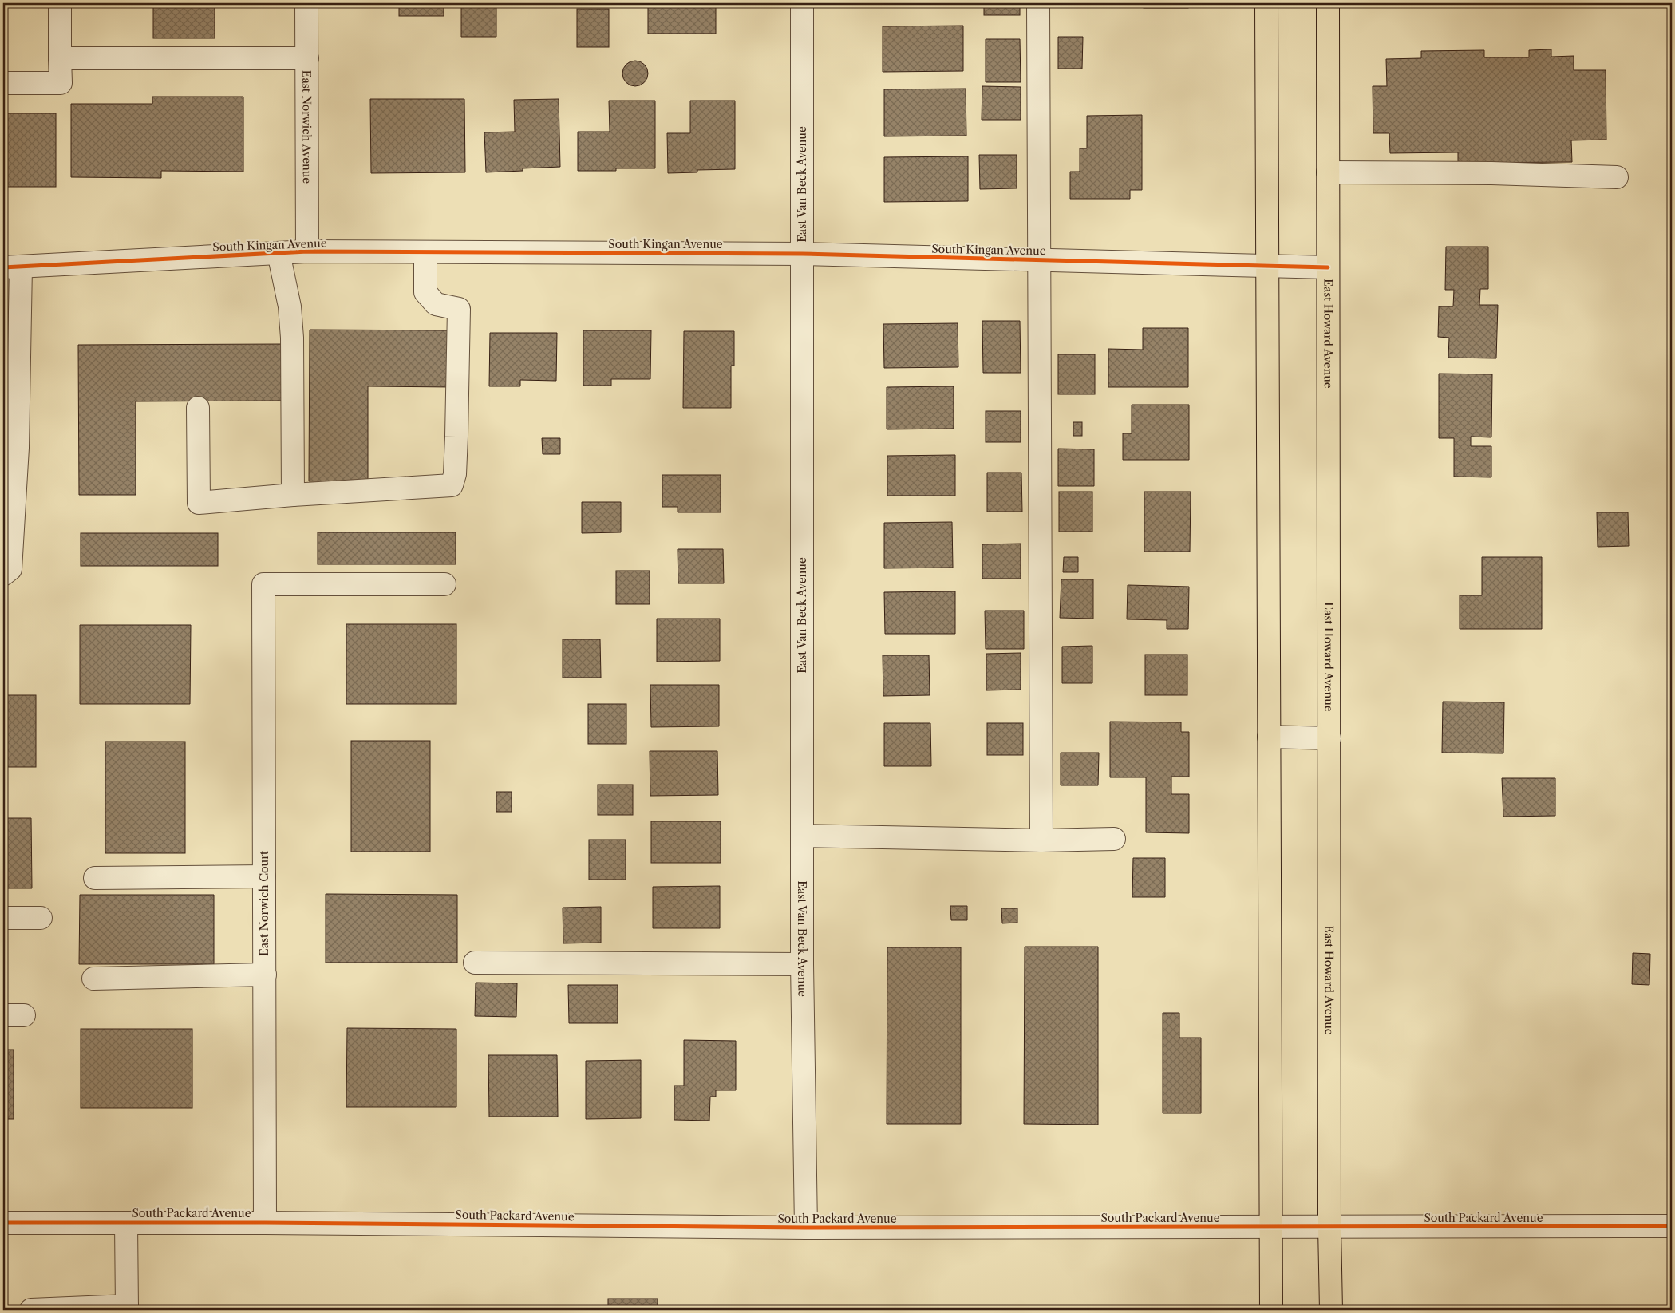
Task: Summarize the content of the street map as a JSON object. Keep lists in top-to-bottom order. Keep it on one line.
{"streets":{"main road":["East Howard Avenue"],"street":["East Norwich Avenue","East Van Beck Avenue","South Kingan Avenue","East Norwich Court","South Packard Avenue"]},"crossings":[["East Norwich Avenue","South Kingan Avenue"],["East Van Beck Avenue","South Kingan Avenue"],["East Van Beck Avenue","South Packard Avenue"],["South Kingan Avenue","East Howard Avenue"],["East Howard Avenue","South Packard Avenue"],["East Norwich Court","South Packard Avenue"]]}
